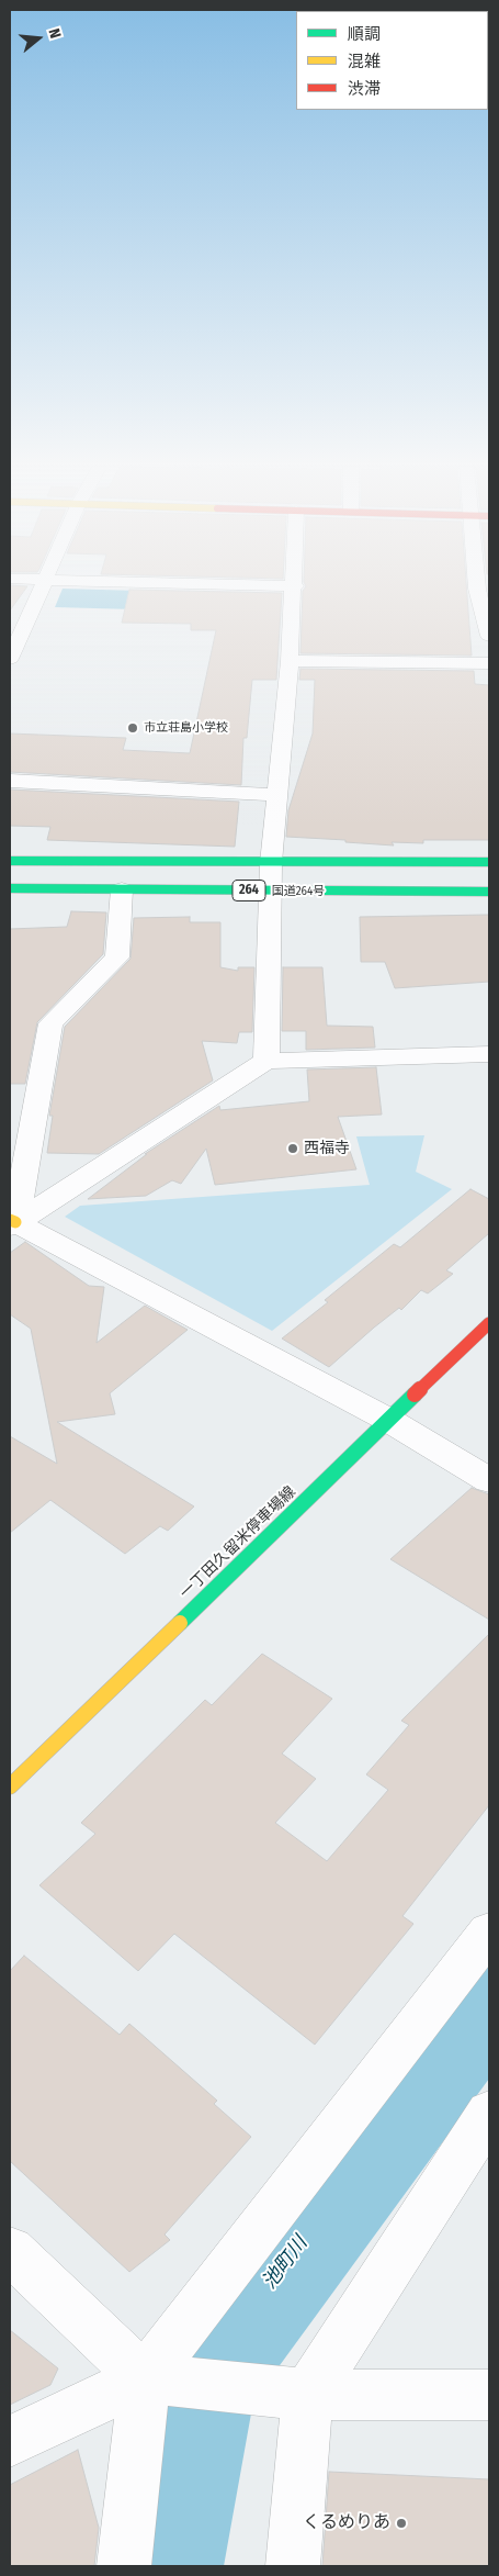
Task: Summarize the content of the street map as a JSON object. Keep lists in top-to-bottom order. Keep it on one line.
{"streets":{"main road":["264","国道264号","一丁田久留米停車場線"]},"water":["池町川"],"places":["市立荘島小学校","西福寺","くるめりあ"],"legend":["順調","混雑","渋滞"],"north":"right"}
